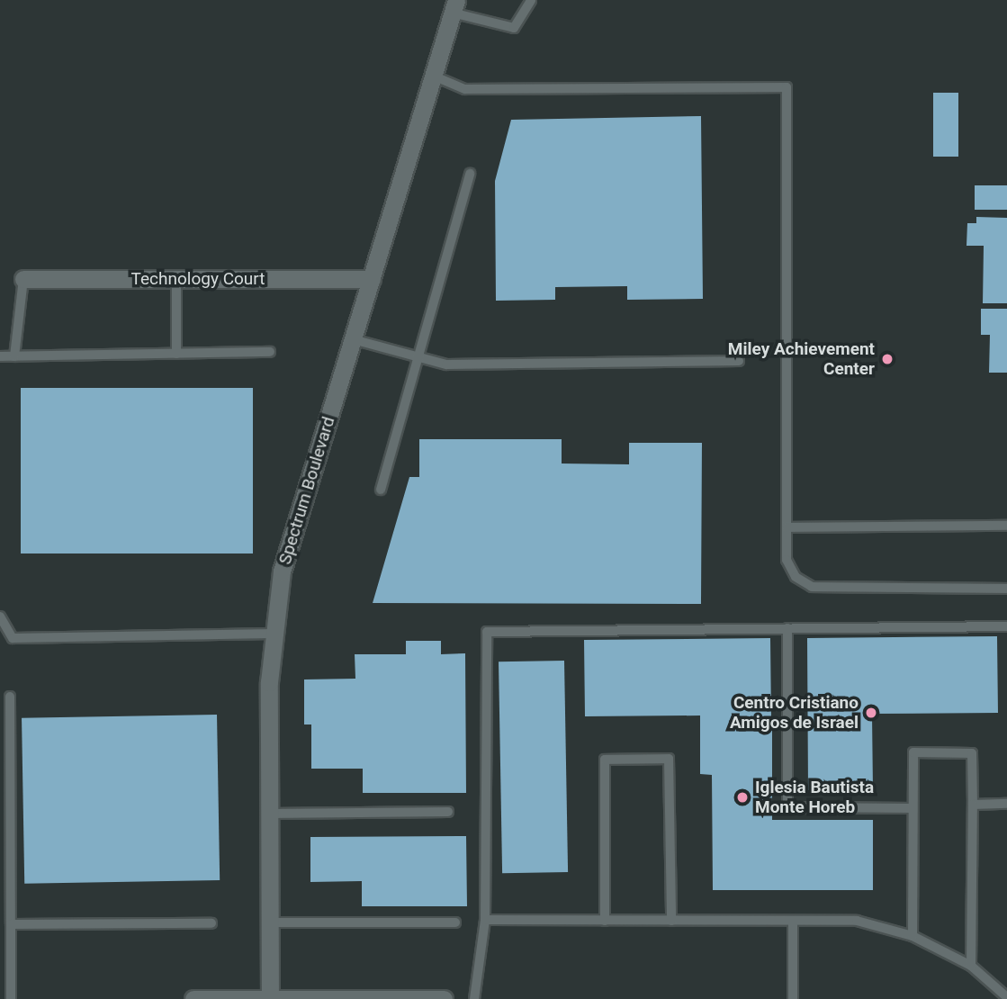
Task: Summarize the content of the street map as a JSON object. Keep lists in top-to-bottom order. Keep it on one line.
{"streets":{"street":["Technology Court","Spectrum Boulevard"]},"crossings":[["Technology Court","Spectrum Boulevard"]],"places":["Miley Achievement Center","Centro Cristiano Amigos de Israel","Iglesia Bautista Monte Horeb"]}
